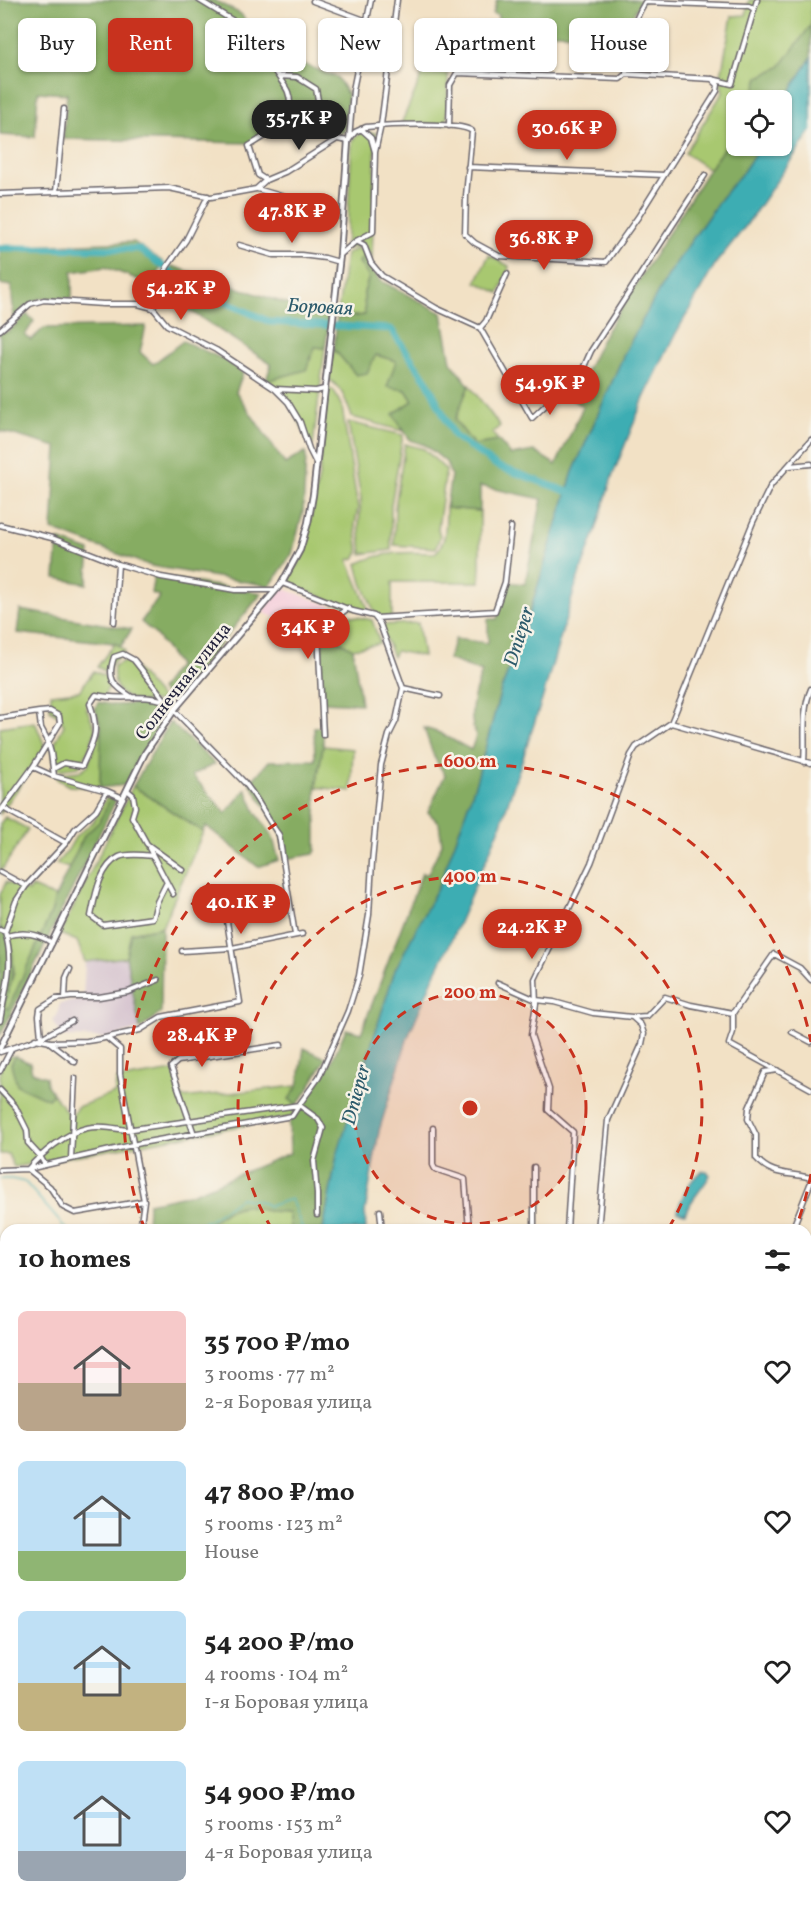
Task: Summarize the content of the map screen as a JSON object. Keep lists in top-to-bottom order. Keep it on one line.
{"streets":{"street":["Солнечная улица"]},"water":["Боровая","Dnieper"],"page":{"chip":["Buy","Rent","Filters","New","Apartment","House"],"price":["35.7K ₽","30.6K ₽","47.8K ₽","36.8K ₽","54.2K ₽","54.9K ₽","34K ₽","40.1K ₽","24.2K ₽","28.4K ₽"],"heading":"10 homes","list":[{"name":"35 700 ₽/mo","note":"3 rooms · 77 m² · 2-я Боровая улица"},{"name":"47 800 ₽/mo","note":"5 rooms · 123 m² · House"},{"name":"54 200 ₽/mo","note":"4 rooms · 104 m² · 1-я Боровая улица"},{"name":"54 900 ₽/mo","note":"5 rooms · 153 m² · 4-я Боровая улица"}]},"rings":["600 m","400 m","200 m"]}
